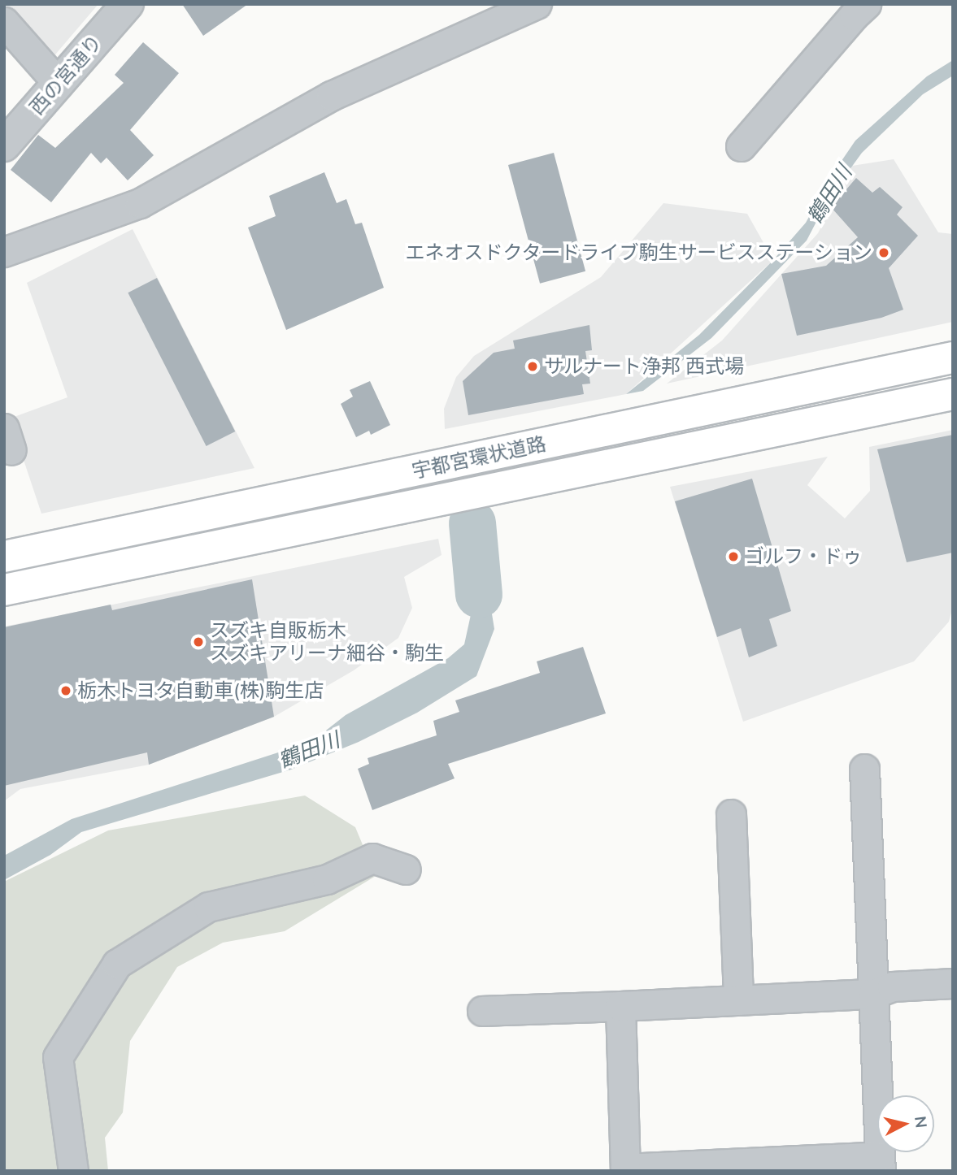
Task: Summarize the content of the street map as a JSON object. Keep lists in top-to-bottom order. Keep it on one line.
{"streets":{"main road":["宇都宮環状道路"],"street":["西の宮通り"]},"water":["鶴田川"],"places":["エネオスドクタードライブ駒生サービスステーション","サルナート浄邦 西式場","ゴルフ・ドゥ","スズキ自販栃木 スズキアリーナ細谷・駒生","栃木トヨタ自動車(株)駒生店"],"north":"right"}
